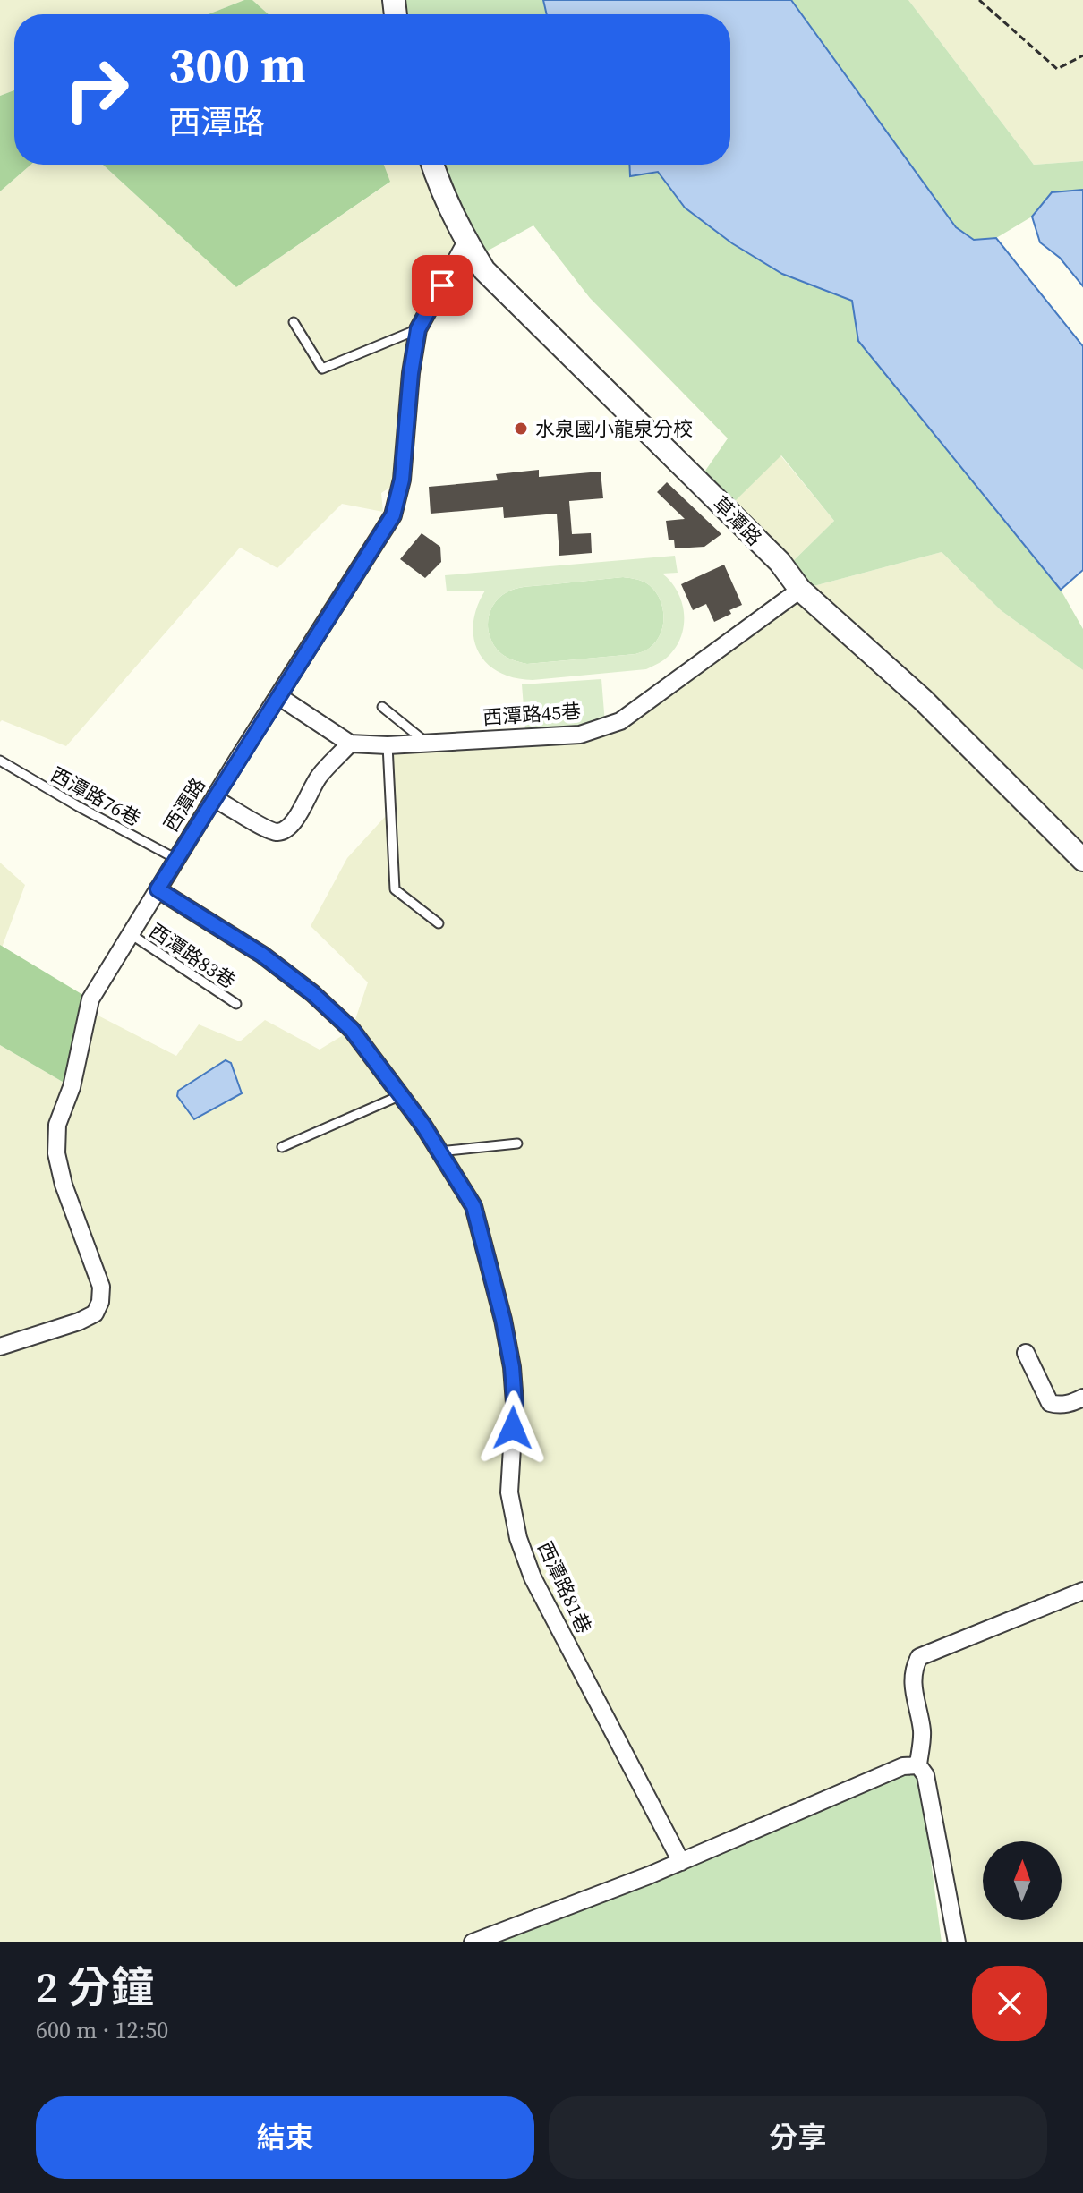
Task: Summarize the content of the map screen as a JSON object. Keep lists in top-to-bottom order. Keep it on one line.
{"streets":{"street":["草潭路","西潭路45巷","西潭路","西潭路81巷"],"lane":["西潭路76巷","西潭路83巷"]},"crossings":[["草潭路","西潭路45巷"],["草潭路","西潭路"],["西潭路76巷","西潭路"],["西潭路","西潭路83巷"],["西潭路","西潭路81巷"]],"places":["水泉國小龍泉分校"],"north":"top","page":{"turn":["300 m","西潭路"],"heading":["2 分鐘","600 m · 12:50"],"buttons":["結束","分享"]}}
